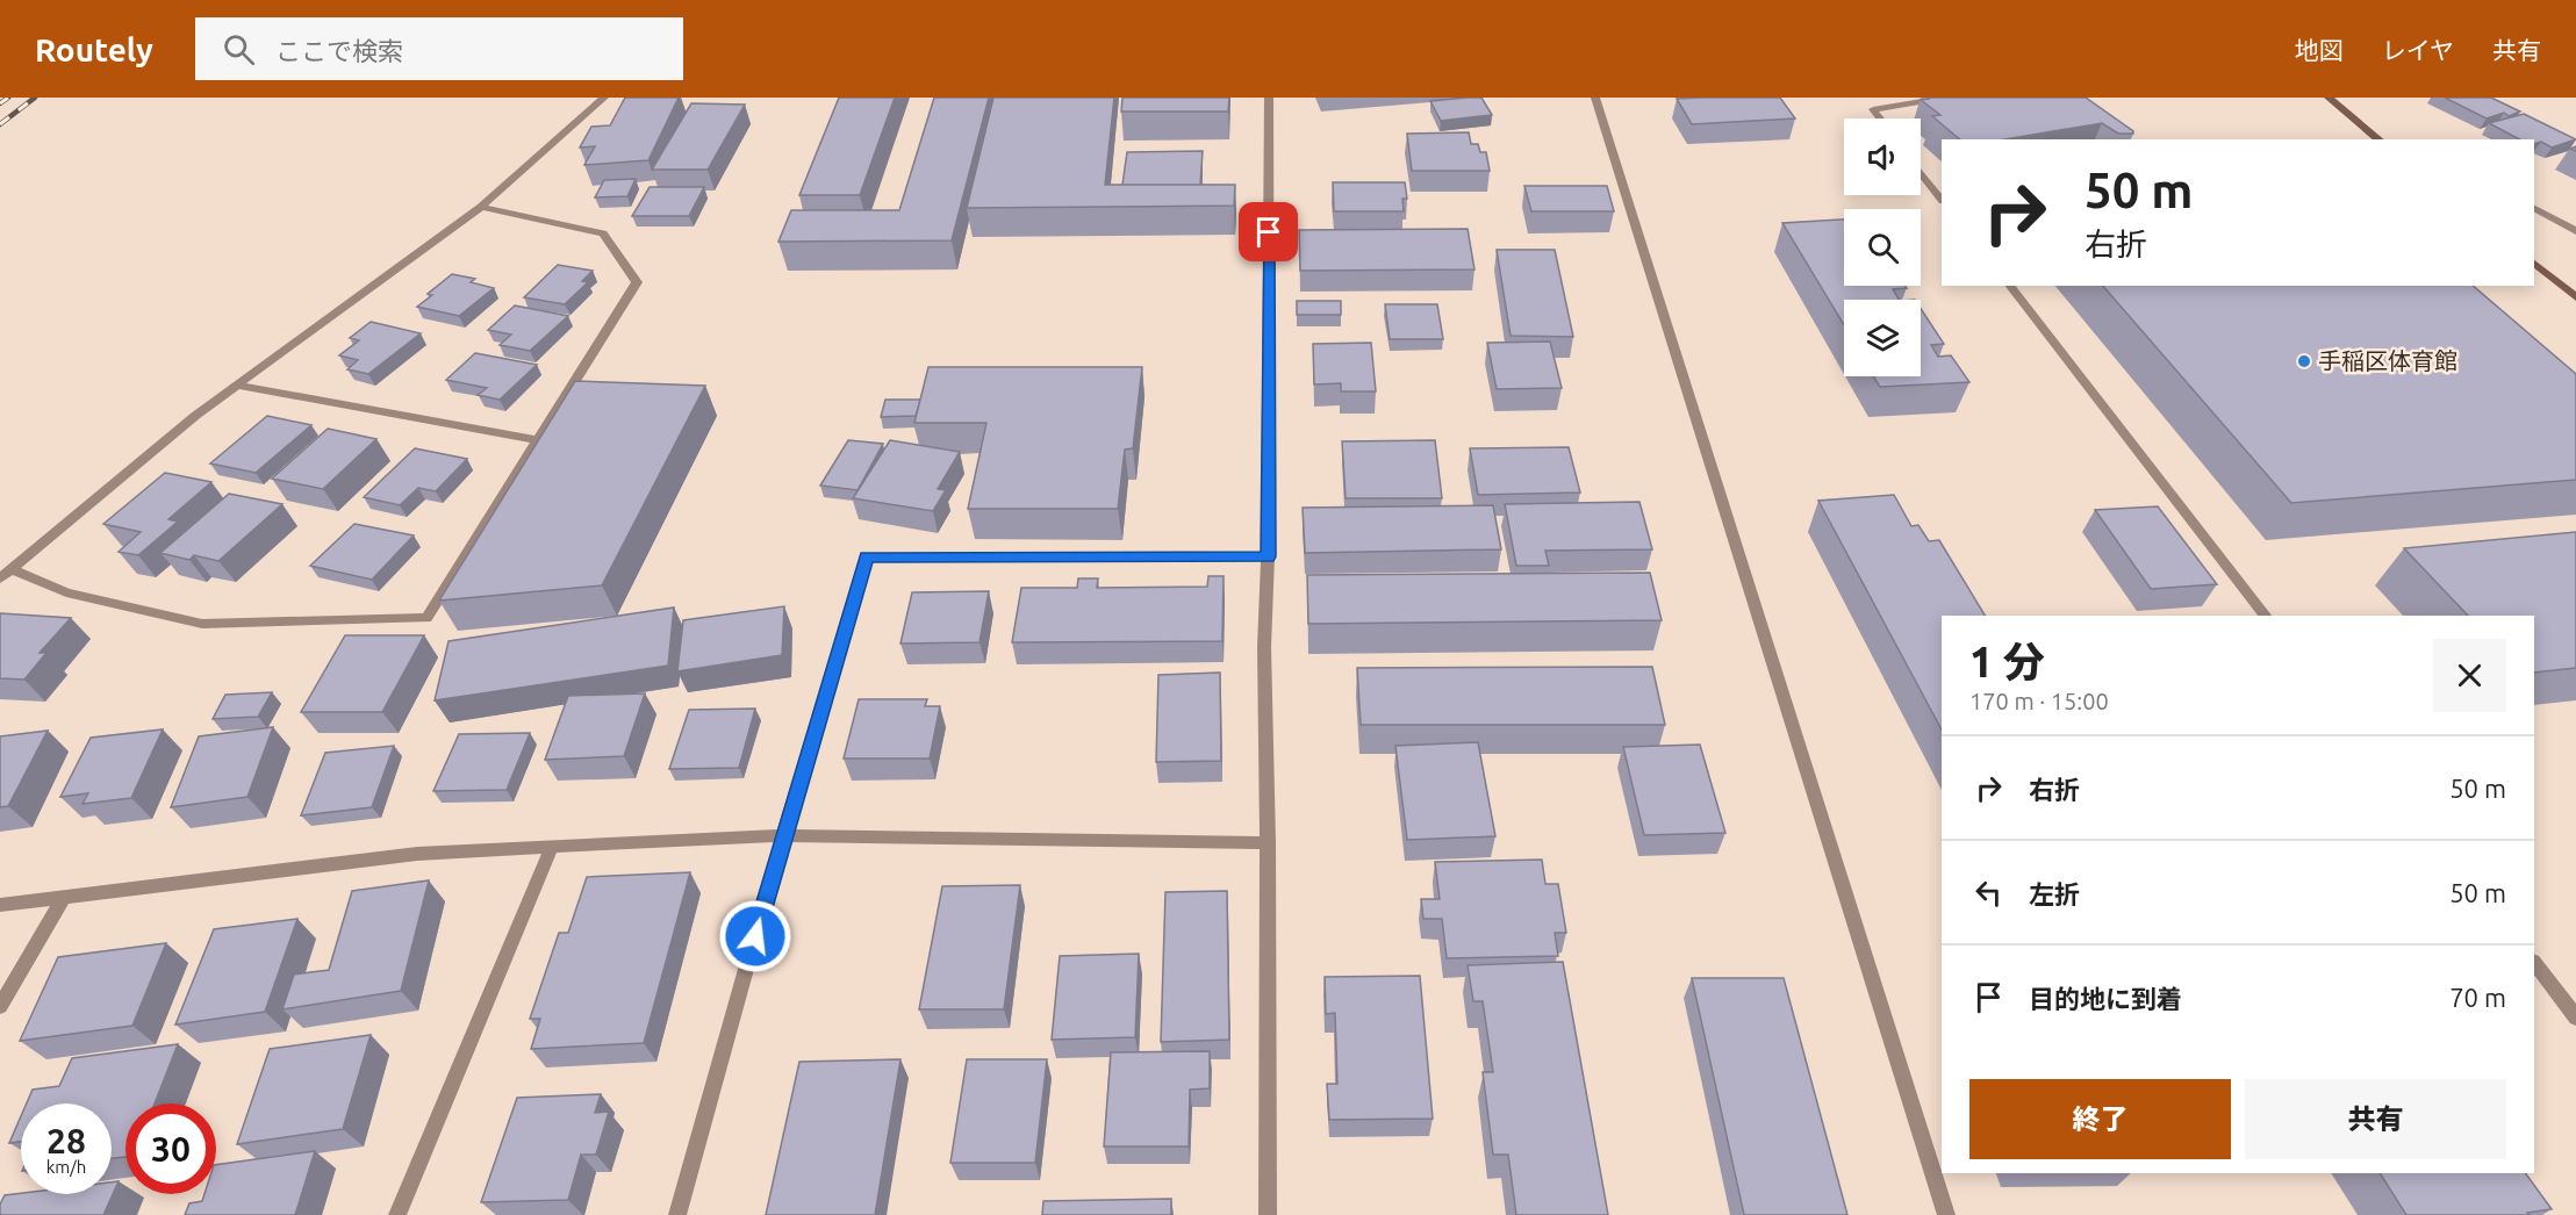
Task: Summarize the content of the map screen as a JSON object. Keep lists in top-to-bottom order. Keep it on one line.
{"places":["手稲区体育館"],"page":{"header":"Routely","search":"ここで検索","nav":["地図","レイヤ","共有"],"turn":["50 m","右折"],"heading":["1 分","170 m · 15:00"],"list":[{"name":"右折","value":"50 m"},{"name":"左折","value":"50 m"},{"name":"目的地に到着","value":"70 m"}],"buttons":["終了","共有"],"speed":"28 km/h","limit":"30"}}
